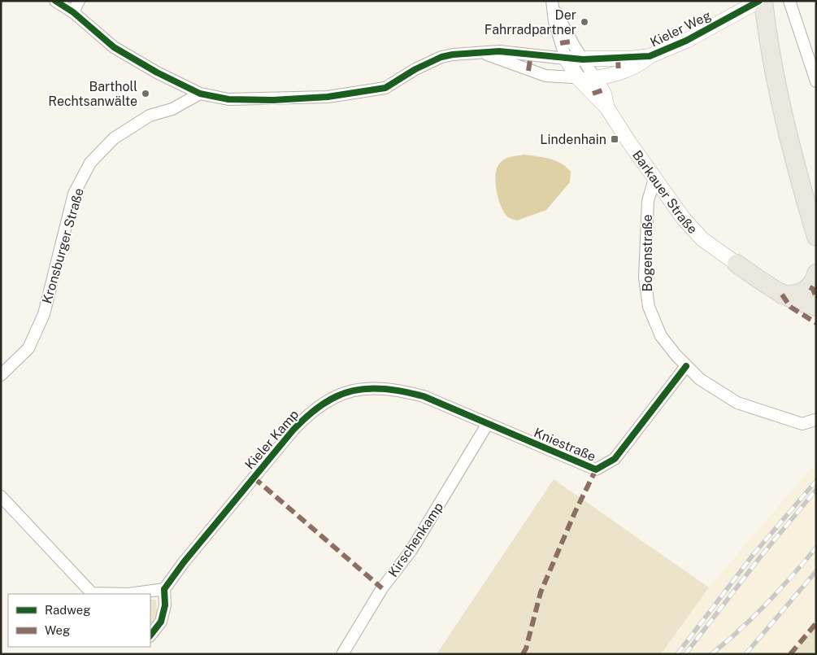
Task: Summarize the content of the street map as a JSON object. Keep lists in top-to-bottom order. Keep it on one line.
{"streets":{"street":["Kieler Weg","Barkauer Straße","Kronsburger Straße","Bogenstraße","Kieler Kamp","Kniestraße","Kirschenkamp"]},"crossings":[["Kieler Weg","Barkauer Straße"],["Barkauer Straße","Bogenstraße"],["Bogenstraße","Kniestraße"],["Kieler Kamp","Kniestraße"],["Kieler Kamp","Kirschenkamp"],["Kniestraße","Kirschenkamp"]],"places":{"other":["Der Fahrradpartner","Bartholl Rechtsanwälte"],"transit":["Lindenhain"]},"legend":["Radweg","Weg"]}
